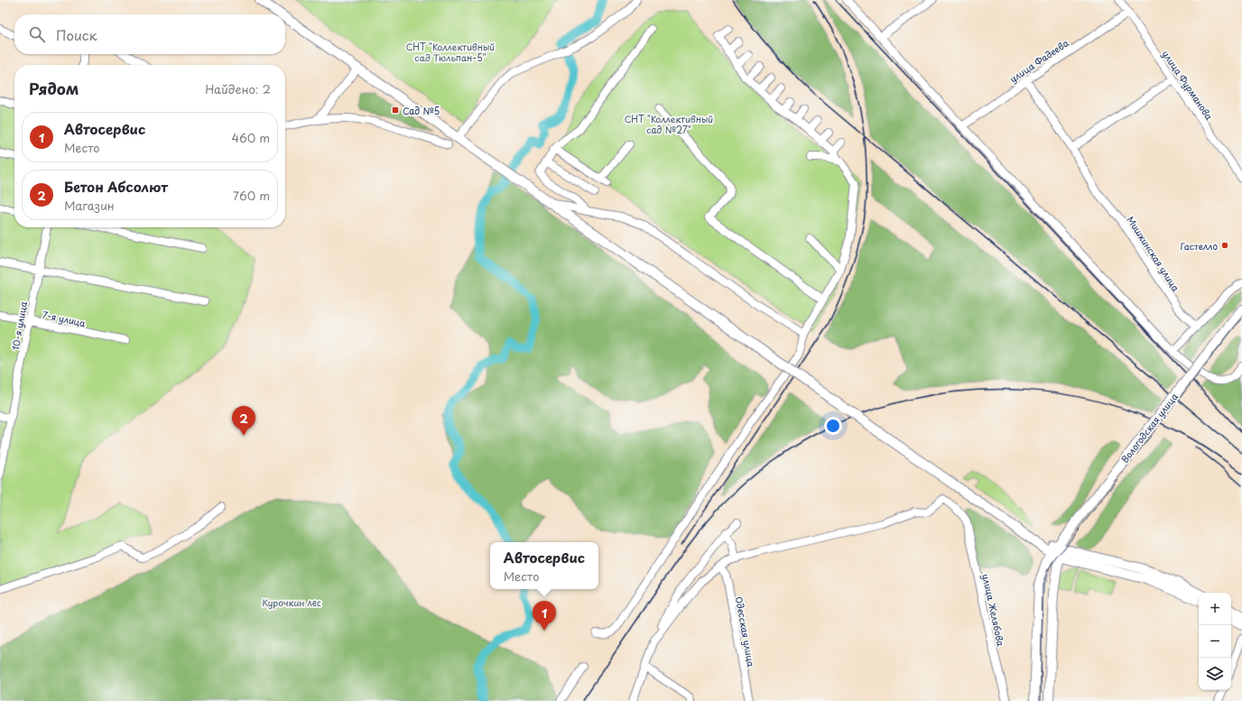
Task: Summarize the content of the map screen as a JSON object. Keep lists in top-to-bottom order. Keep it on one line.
{"streets":{"main road":["Вологодская улица"],"street":["улица Фадеева","улица Фурманова","Мишкинская улица","7-я улица","10-я улица","улица Желябова","Одесская улица"]},"crossings":[["улица Фадеева","улица Фурманова"],["улица Фадеева","Мишкинская улица"],["7-я улица","10-я улица"]],"parks":["СНТ \"Коллективный сад Тюльпан-5\"","СНТ \"Коллективный сад №27\"","Курочкин лес"],"places":{"transit":["Сад №5"],"other":["Гастелло"]},"page":{"search":"Поиск","heading":["Рядом","Найдено: 2"],"list":[{"mark":"1","name":"Автосервис","note":"Место","value":"460 m"},{"mark":"2","name":"Бетон Абсолют","note":"Магазин","value":"760 m"}],"pins":["2","1"],"popup":["Автосервис","Место"],"map_buttons":["+","−"]}}
